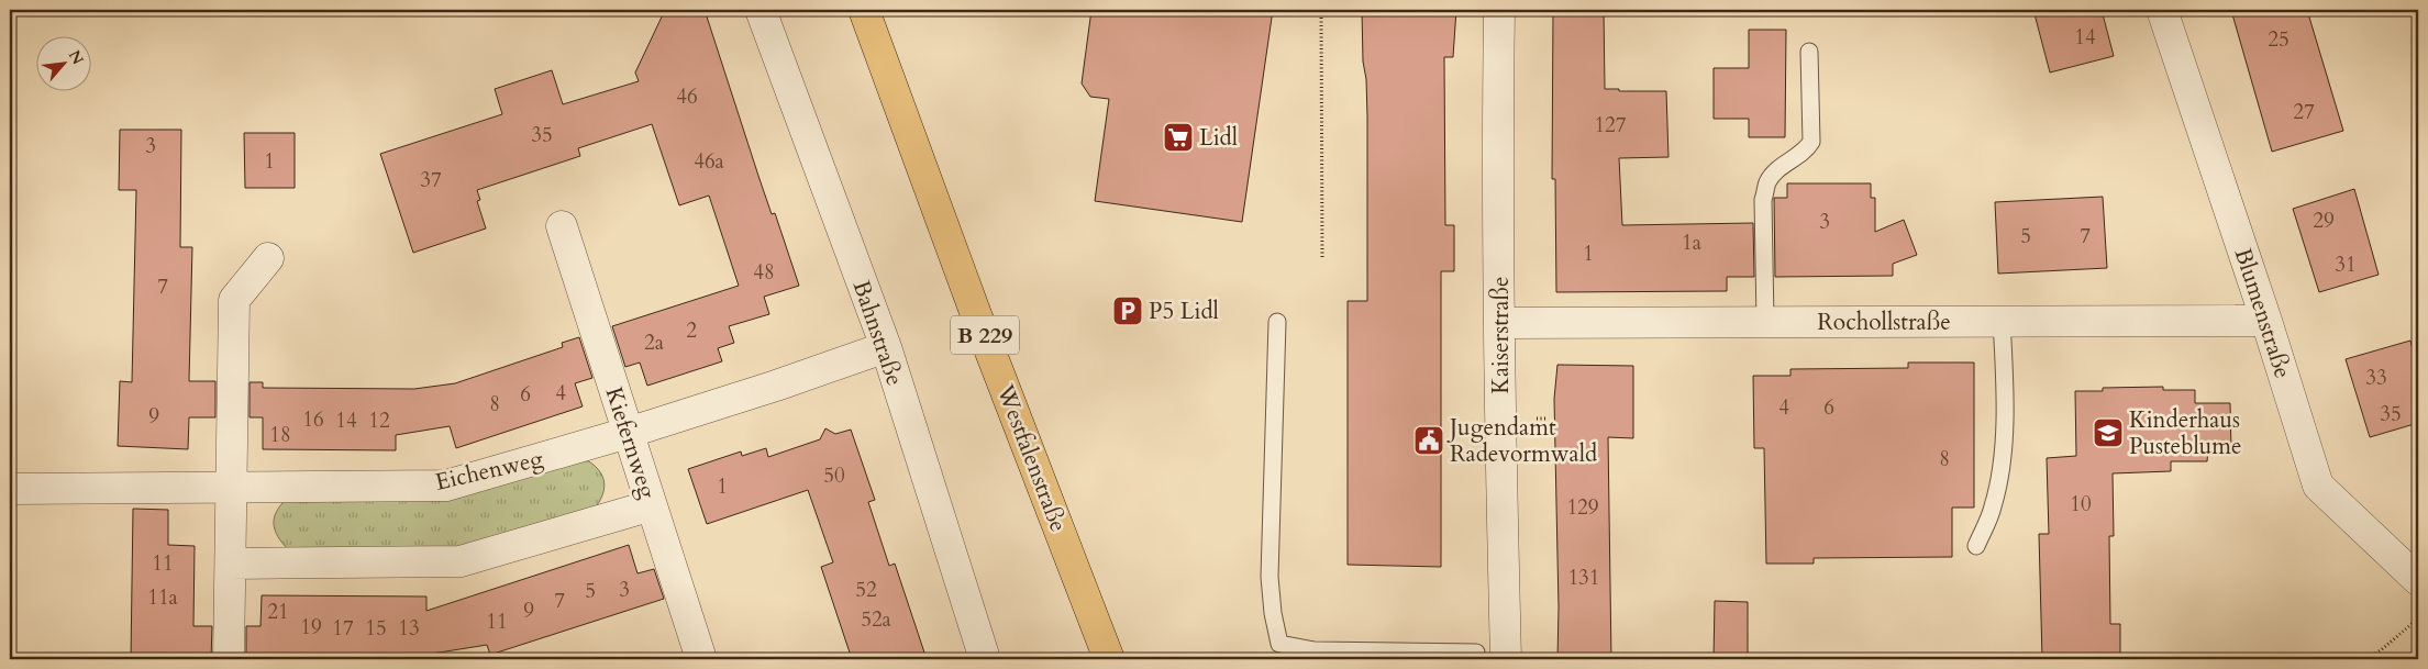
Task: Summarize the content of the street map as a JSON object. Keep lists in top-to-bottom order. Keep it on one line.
{"streets":{"main road":["B 229","Westfalenstraße"],"street":["Blumenstraße","Rochollstraße","Bahnstraße","Kaiserstraße","Kiefernweg","Eichenweg"]},"crossings":[["Blumenstraße","Rochollstraße"],["Rochollstraße","Kaiserstraße"],["Bahnstraße","Eichenweg"],["Kiefernweg","Eichenweg"]],"places":{"supermarket":["Lidl"],"parking":["P5 Lidl"],"school or university":["Kinderhaus Pusteblume"],"public building":["Jugendamt Radevormwald"]},"house_numbers":["14","25","46","27","127","35","3","1","46a","37","29","3","5","7","1a","1","31","48","7","2","2a","33","4","6","8","4","6","35","9","16","14","12","18","8","50","1","10","129","11","131","3","52","5","11a","7","9","21","52a","11","19","17","15","13"],"north":"top right"}
